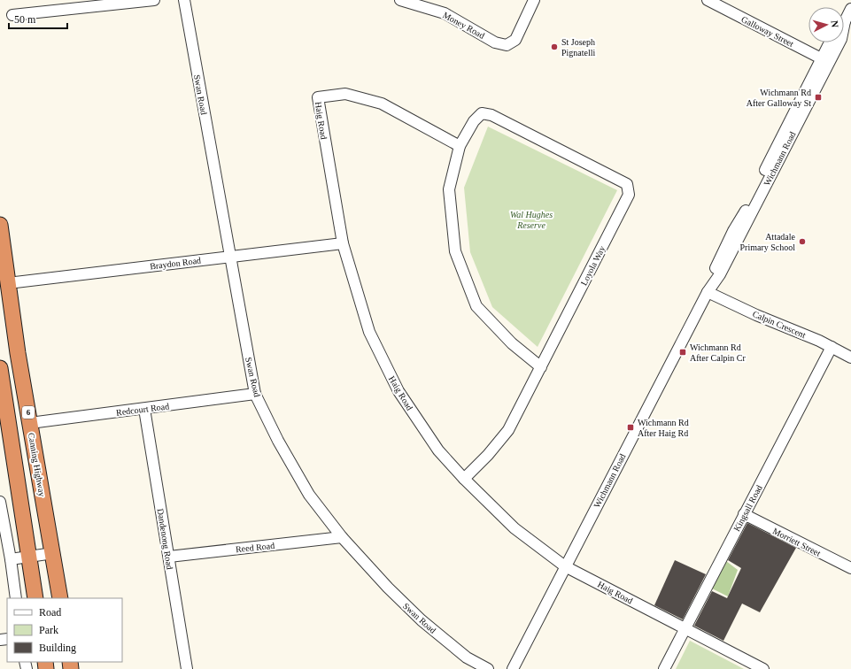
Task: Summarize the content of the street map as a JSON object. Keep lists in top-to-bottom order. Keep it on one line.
{"streets":{"highway":["6","Canning Highway"],"street":["Money Road","Galloway Street","Swan Road","Haig Road","Wichmann Road","Braydon Road","Loyola Way","Calpin Crescent","Redcourt Road","Kingsall Road","Dandenong Road","Morriett Street","Reed Road"]},"crossings":[["Galloway Street","Wichmann Road"],["Swan Road","Braydon Road"],["Swan Road","Redcourt Road"],["Swan Road","Reed Road"],["Haig Road","Wichmann Road"],["Haig Road","Braydon Road"],["Haig Road","Loyola Way"],["Haig Road","Kingsall Road"],["Wichmann Road","Calpin Crescent"],["Braydon Road","Canning Highway"],["Calpin Crescent","Kingsall Road"],["Redcourt Road","Canning Highway"],["Redcourt Road","Dandenong Road"],["Kingsall Road","Morriett Street"],["Dandenong Road","Reed Road"]],"parks":["Wal Hughes Reserve"],"places":{"other":["St Joseph Pignatelli","Attadale Primary School"],"transit":["Wichmann Rd After Galloway St","Wichmann Rd After Calpin Cr","Wichmann Rd After Haig Rd"]},"legend":["Road","Park","Building"],"scale_bar":"50 m","north":"right"}
